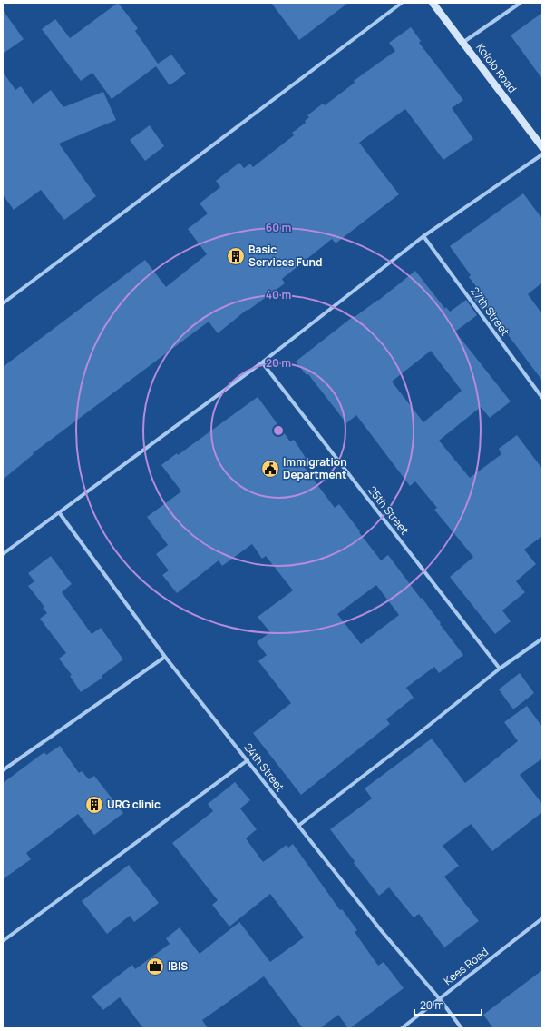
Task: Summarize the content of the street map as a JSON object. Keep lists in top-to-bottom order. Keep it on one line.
{"streets":{"street":["Kololo Road","27th Street","25th Street","24th Street","Kees Road"]},"crossings":[["24th Street","Kees Road"]],"places":{"building":["Basic Services Fund","URG clinic"],"public building":["Immigration Department"],"office":["IBIS"]},"scale_bar":"20 m","rings":["60 m","40 m","20 m"]}
